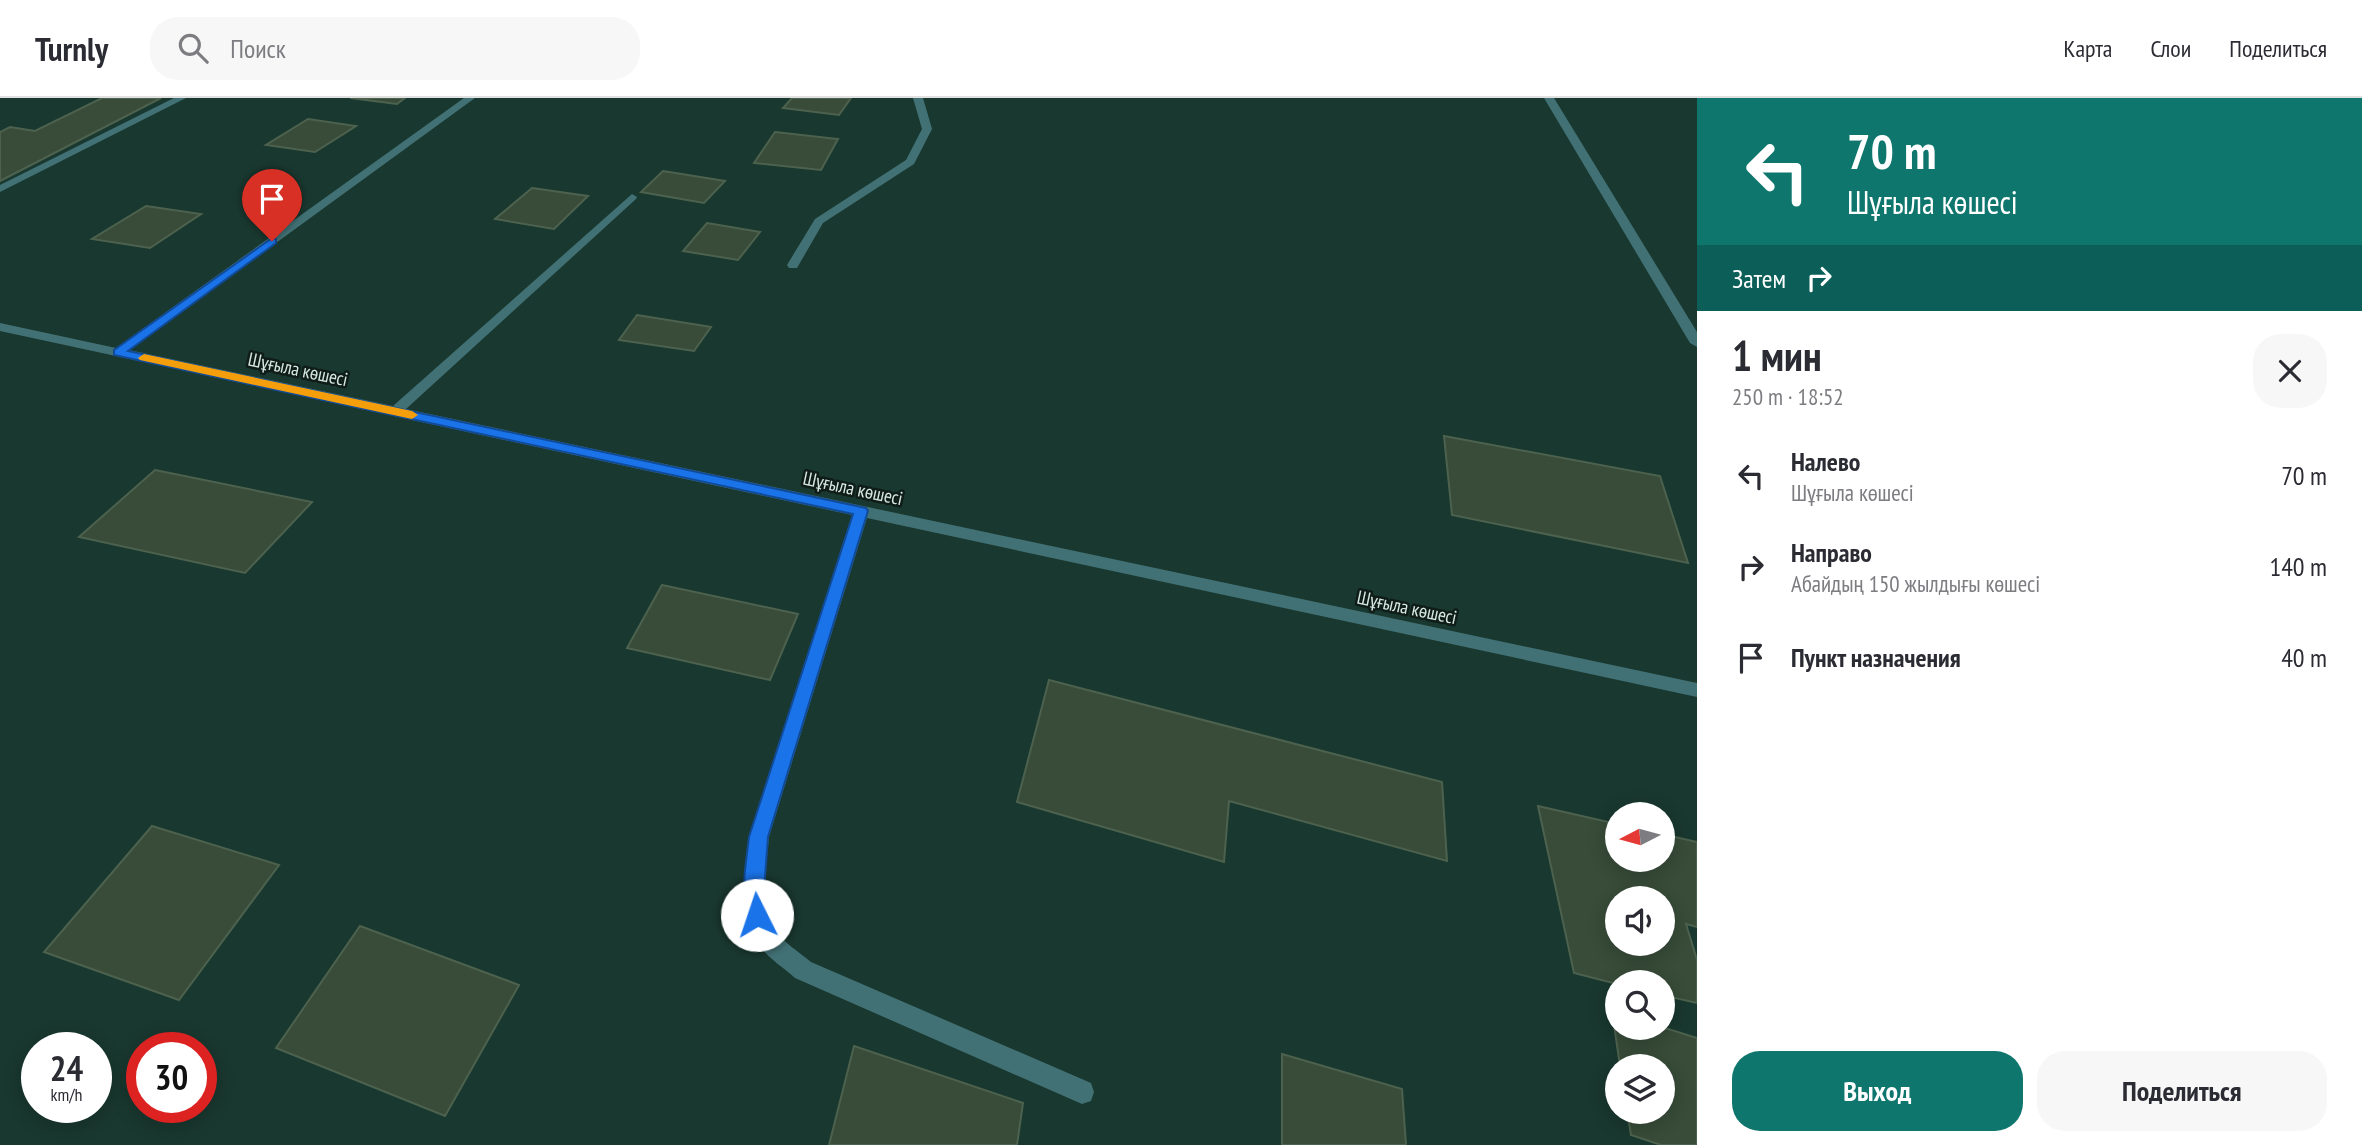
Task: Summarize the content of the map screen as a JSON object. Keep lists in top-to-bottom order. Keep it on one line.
{"streets":{"street":["Шұғыла көшесі"]},"north":"left","page":{"header":"Turnly","search":"Поиск","nav":["Карта","Слои","Поделиться"],"turn":["70 m","Шұғыла көшесі"],"then":"Затем","heading":["1 мин","250 m · 18:52"],"list":[{"name":"Налево","note":"Шұғыла көшесі","value":"70 m"},{"name":"Направо","note":"Абайдың 150 жылдығы көшесі","value":"140 m"},{"name":"Пункт назначения","value":"40 m"}],"speed":"24 km/h","limit":"30","buttons":["Выход","Поделиться"]}}
